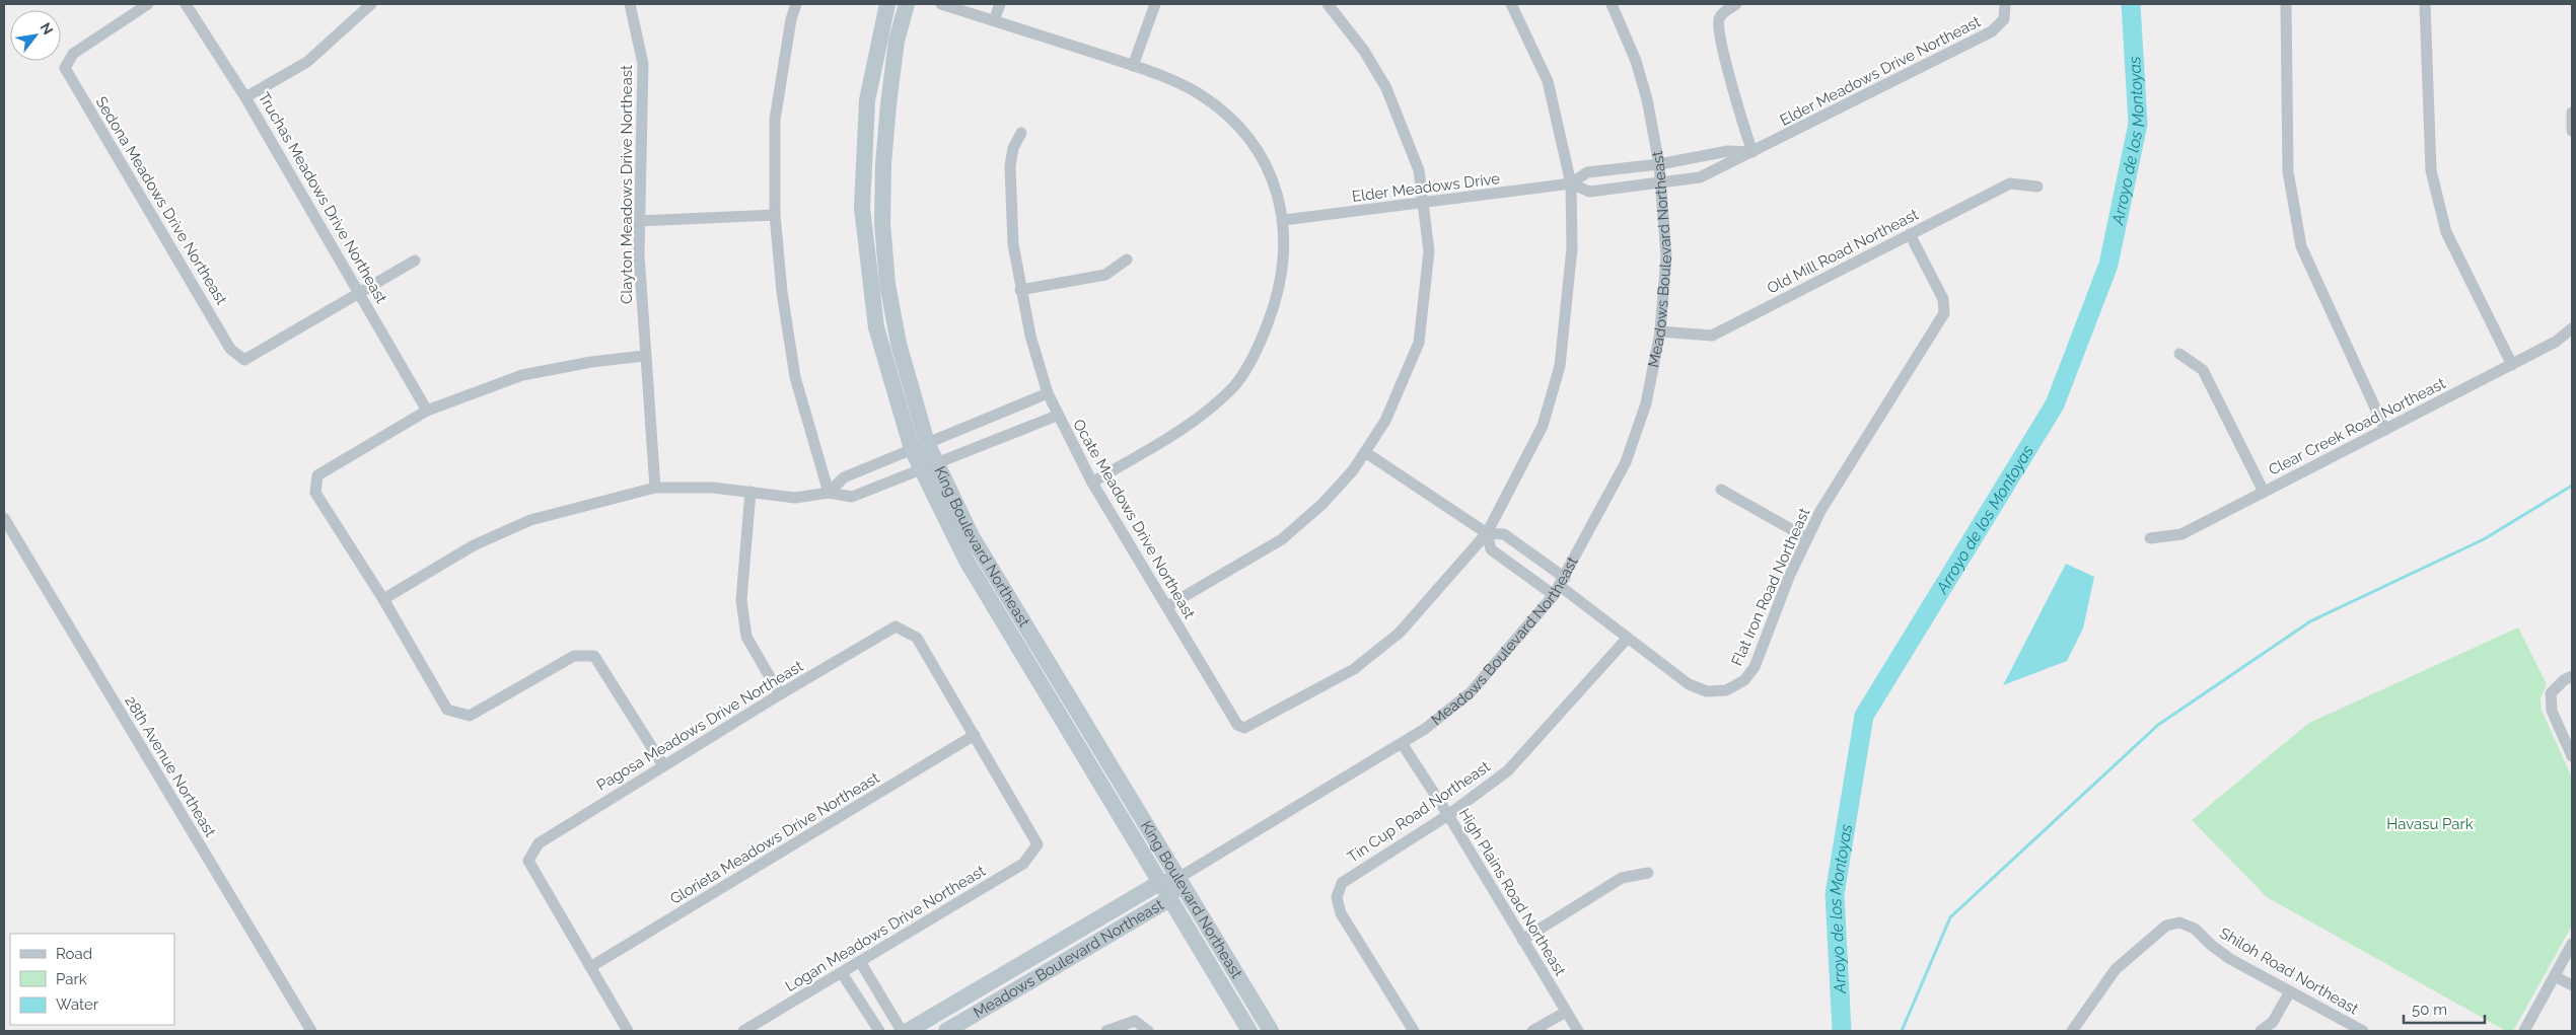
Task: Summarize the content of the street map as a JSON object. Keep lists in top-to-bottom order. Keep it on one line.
{"streets":{"street":["Elder Meadows Drive Northeast","Clayton Meadows Drive Northeast","Elder Meadows Drive","Truchas Meadows Drive Northeast","Sedona Meadows Drive Northeast","Old Mill Road Northeast","Meadows Boulevard Northeast","Clear Creek Road Northeast","Ocate Meadows Drive Northeast","King Boulevard Northeast","Flat Iron Road Northeast","Pagosa Meadows Drive Northeast","28th Avenue Northeast","Tin Cup Road Northeast","Glorieta Meadows Drive Northeast","High Plains Road Northeast","Logan Meadows Drive Northeast","Shiloh Road Northeast"]},"crossings":[["Elder Meadows Drive Northeast","Elder Meadows Drive"],["Elder Meadows Drive Northeast","Meadows Boulevard Northeast"],["Truchas Meadows Drive Northeast","Sedona Meadows Drive Northeast"],["Old Mill Road Northeast","Meadows Boulevard Northeast"],["Old Mill Road Northeast","Flat Iron Road Northeast"],["Meadows Boulevard Northeast","King Boulevard Northeast"],["Meadows Boulevard Northeast","Flat Iron Road Northeast"],["Meadows Boulevard Northeast","High Plains Road Northeast"],["Flat Iron Road Northeast","Tin Cup Road Northeast"],["Pagosa Meadows Drive Northeast","Glorieta Meadows Drive Northeast"],["Pagosa Meadows Drive Northeast","Logan Meadows Drive Northeast"],["Tin Cup Road Northeast","High Plains Road Northeast"],["Glorieta Meadows Drive Northeast","Logan Meadows Drive Northeast"]],"water":["Arroyo de los Montoyas"],"parks":["Havasu Park"],"legend":["Road","Park","Water"],"scale_bar":"50 m","north":"top right"}
